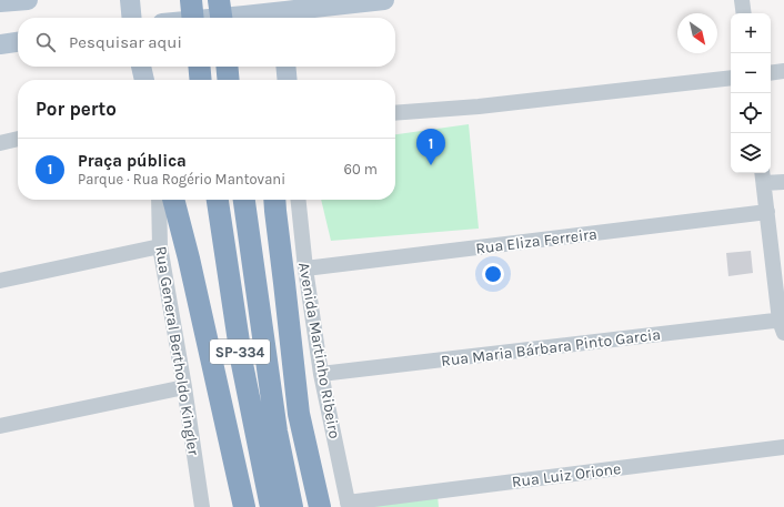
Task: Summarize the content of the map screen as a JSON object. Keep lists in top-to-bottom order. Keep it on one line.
{"streets":{"highway":["SP-334"],"street":["Rua Eliza Ferreira","Rua Maria Bárbara Pinto Garcia","Rua General Bertholdo Kingler","Avenida Martinho Ribeiro","Rua Luiz Orione"]},"crossings":[["Rua Eliza Ferreira","Avenida Martinho Ribeiro"],["Rua Maria Bárbara Pinto Garcia","Avenida Martinho Ribeiro"],["Avenida Martinho Ribeiro","Rua Luiz Orione"]],"north":"bottom right","page":{"map_buttons":["+","−"],"search":"Pesquisar aqui","heading":"Por perto","pins":"1","list":[{"mark":"1","name":"Praça pública","note":"Parque · Rua Rogério Mantovani","value":"60 m"}]}}
